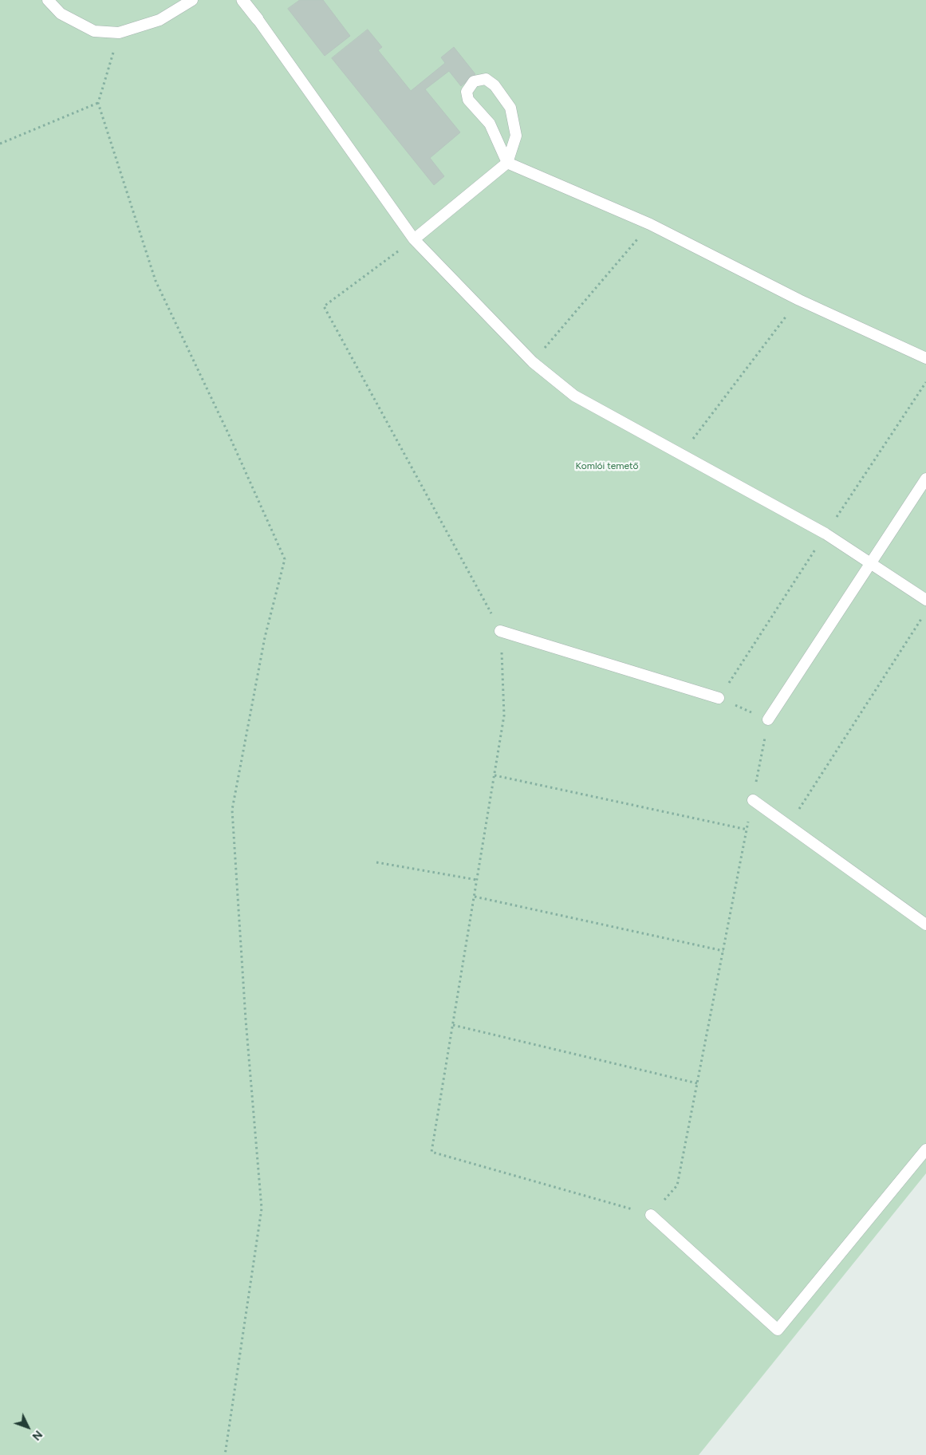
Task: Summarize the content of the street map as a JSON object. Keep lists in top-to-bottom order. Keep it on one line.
{"parks":["Komlói temető"],"north":"bottom right"}
